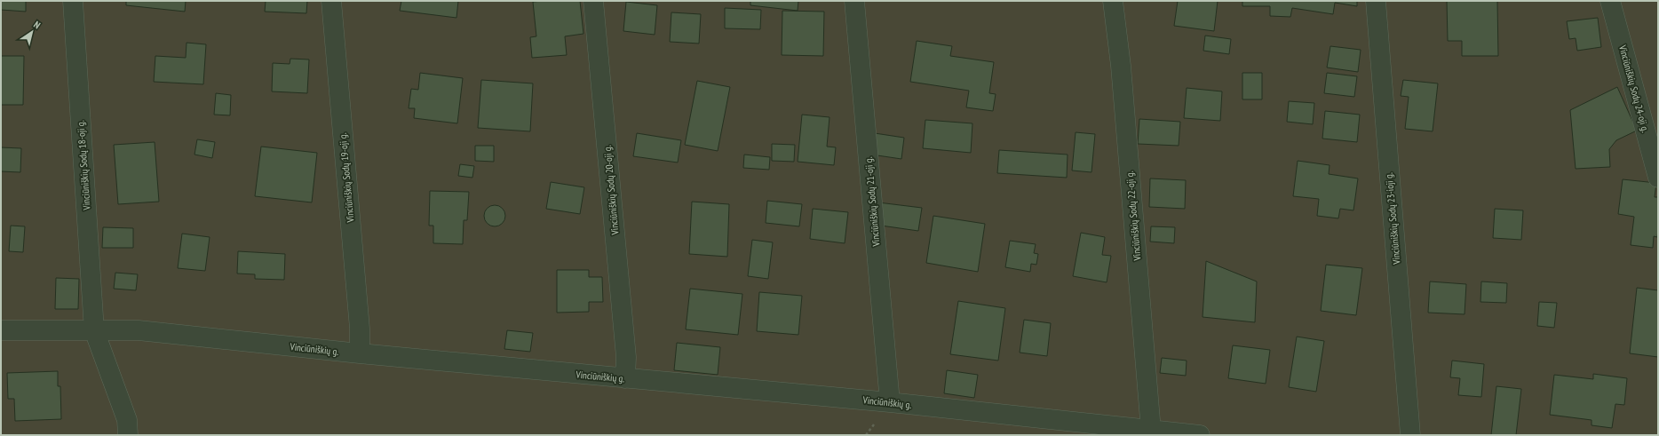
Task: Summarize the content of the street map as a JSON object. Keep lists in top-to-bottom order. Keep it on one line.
{"streets":{"street":["Vinciūniškių Sodų 24-oji g.","Vinciūniškių Sodų 18-oji g.","Vinciūniškių Sodų 19-oji g.","Vinciūniškių Sodų 20-oji g.","Vinciūniškių Sodų 21-oji g.","Vinciūniškių Sodų 22-oji g.","Vinciūniškių Sodų 23-ioji g.","Vinciūniškių g."]},"crossings":[["Vinciūniškių Sodų 18-oji g.","Vinciūniškių g."],["Vinciūniškių Sodų 19-oji g.","Vinciūniškių g."],["Vinciūniškių Sodų 20-oji g.","Vinciūniškių g."],["Vinciūniškių Sodų 21-oji g.","Vinciūniškių g."],["Vinciūniškių Sodų 22-oji g.","Vinciūniškių g."]],"north":"top right"}
